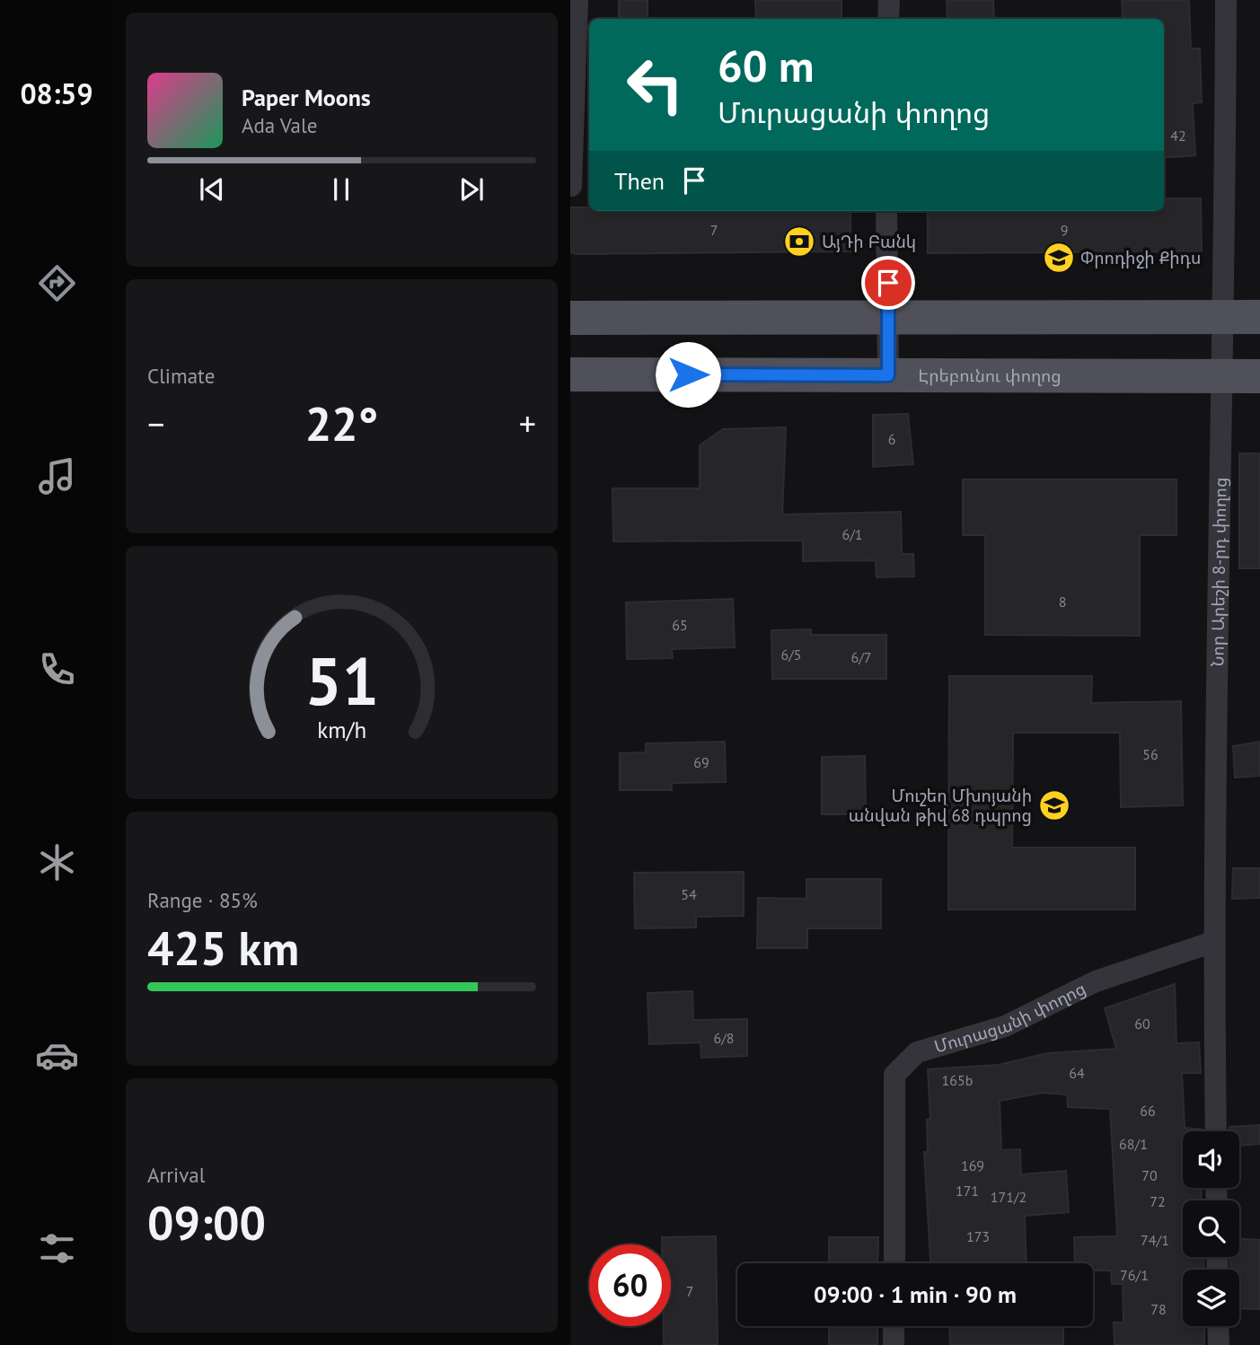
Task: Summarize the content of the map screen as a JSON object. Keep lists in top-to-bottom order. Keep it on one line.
{"streets":{"main road":["Էրեբունու փողոց"],"street":["Նոր Արեշի 8-րդ փողոց","Մուրացանի փողոց"]},"crossings":[["Էրեբունու փողոց","Նոր Արեշի 8-րդ փողոց"],["Նոր Արեշի 8-րդ փողոց","Մուրացանի փողոց"]],"places":{"bank":["ԱյԴի Բանկ"],"school or university":["Փրոդիջի Քիդս","Մուշեղ Մխոյանի անվան թիվ 68 դպրոց"]},"house_numbers":["42","7","9","6","6/1","8","65","6/5","6/7","56","69","54","60","6/8","64","165b","66","68/1","169","70","171","171/2","72","173","74/1","76/1","7","78"],"page":{"tabs":"08:59","turn":["60 m","Մուրացանի փողոց"],"song":["Paper Moons","Ada Vale"],"then":"Then","tile":["Climate",["Range · 85%","425 km"],["Arrival","09:00"]],"heat":["−","22°","+"],"limit":"60","trip":"09:00 · 1 min · 90 m","gauge":["51","km/h"]}}
